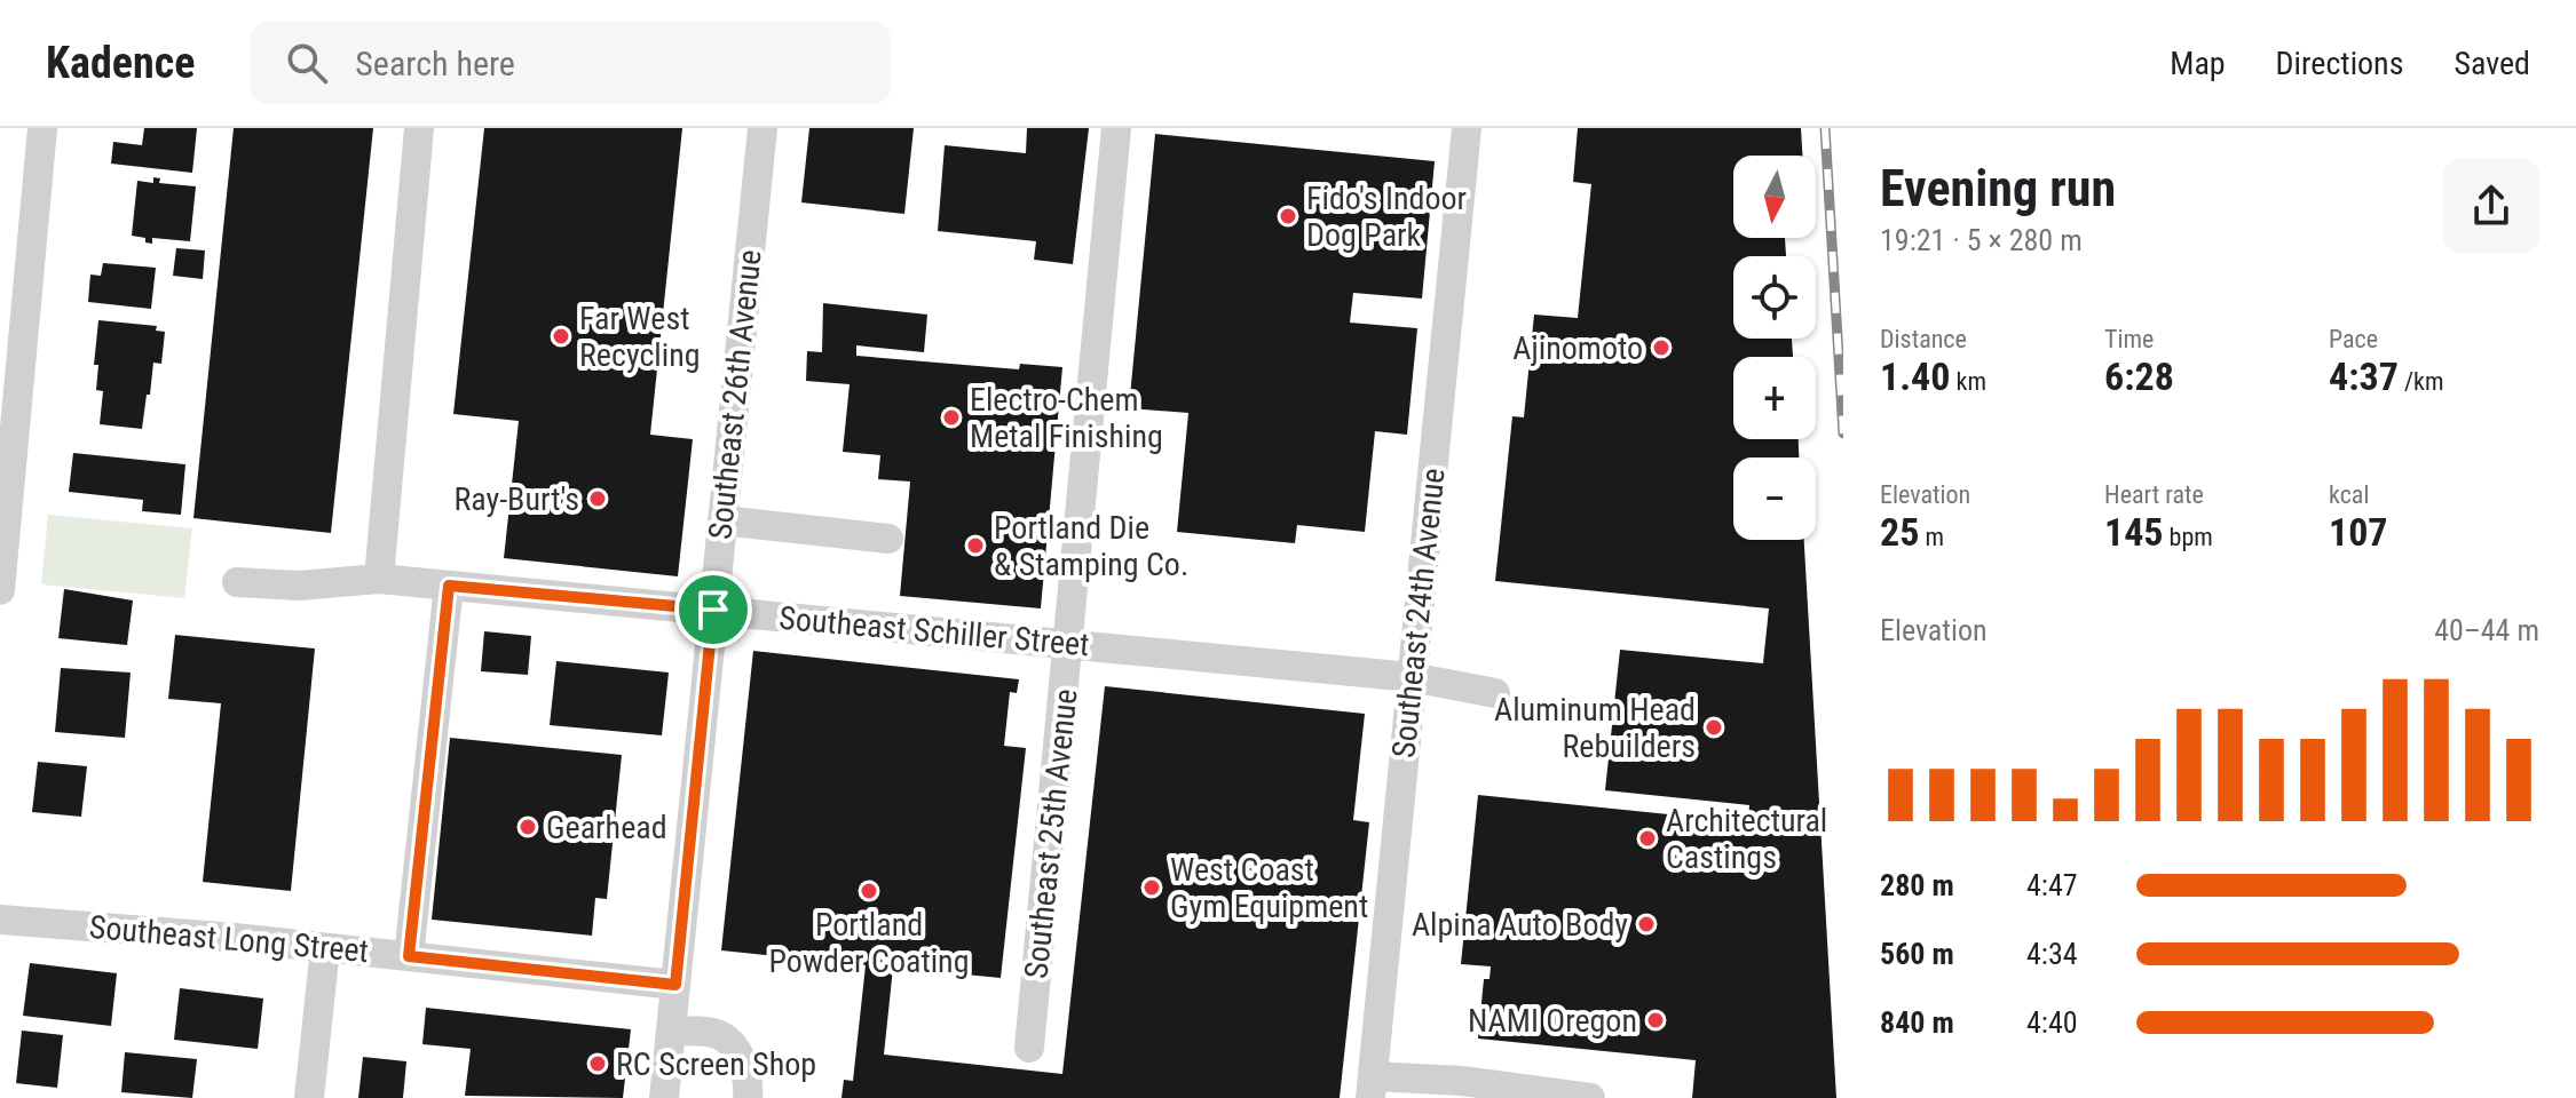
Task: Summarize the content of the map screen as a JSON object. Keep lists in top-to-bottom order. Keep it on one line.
{"streets":{"street":["Southeast 26th Avenue","Southeast 24th Avenue","Southeast Schiller Street","Southeast 25th Avenue","Southeast Long Street"]},"crossings":[["Southeast 26th Avenue","Southeast Schiller Street"],["Southeast 26th Avenue","Southeast Long Street"],["Southeast 24th Avenue","Southeast Schiller Street"],["Southeast Schiller Street","Southeast 25th Avenue"]],"places":["Fido's Indoor Dog Park","Far West Recycling","Ajinomoto","Electro-Chem Metal Finishing","Ray-Burt's","Portland Die & Stamping Co.","Aluminum Head Rebuilders","Gearhead","Architectural Castings","West Coast Gym Equipment","Portland Powder Coating","Alpina Auto Body","NAMI Oregon","RC Screen Shop"],"north":"bottom","page":{"header":"Kadence","search":"Search here","nav":["Map","Directions","Saved"],"heading":["Evening run","19:21 · 5 × 280 m"],"map_buttons":["+","−"],"stats":[["Distance","1.40 km"],["Time","6:28"],["Pace","4:37 /km"],["Elevation","25 m"],["Heart rate","145 bpm"],["kcal","107"]],"chart":["Elevation","40–44 m"],"list":[{"name":"280 m","note":"4:47"},{"name":"560 m","note":"4:34"},{"name":"840 m","note":"4:40"}]}}
